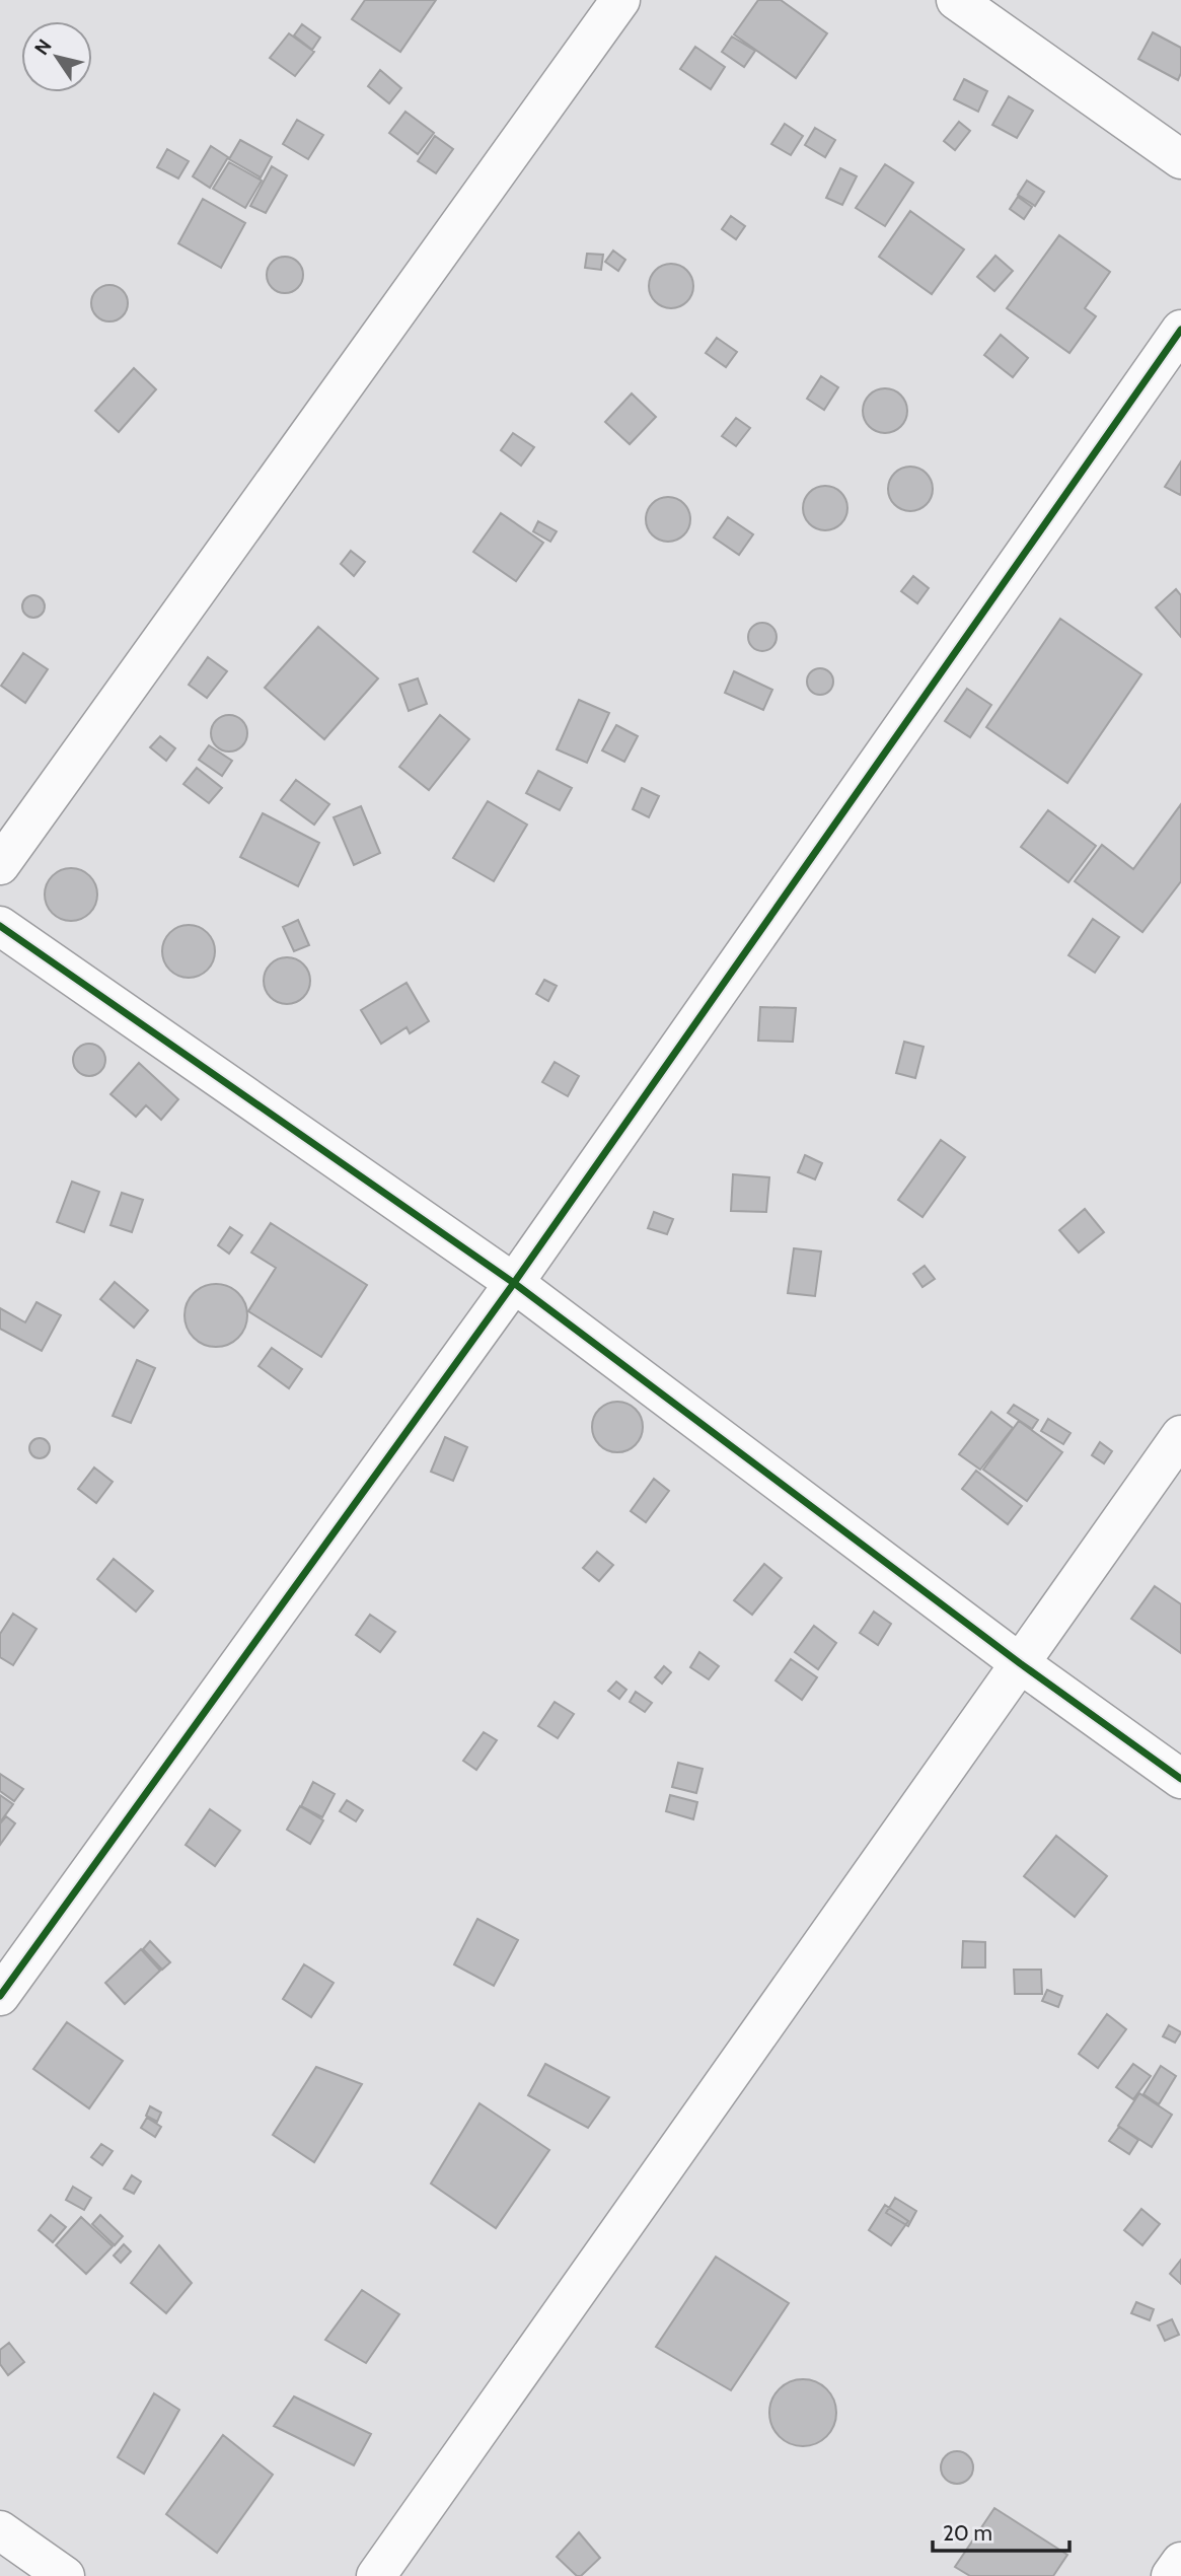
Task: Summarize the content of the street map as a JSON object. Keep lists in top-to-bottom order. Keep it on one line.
{"scale_bar":"20 m","north":"top left"}
